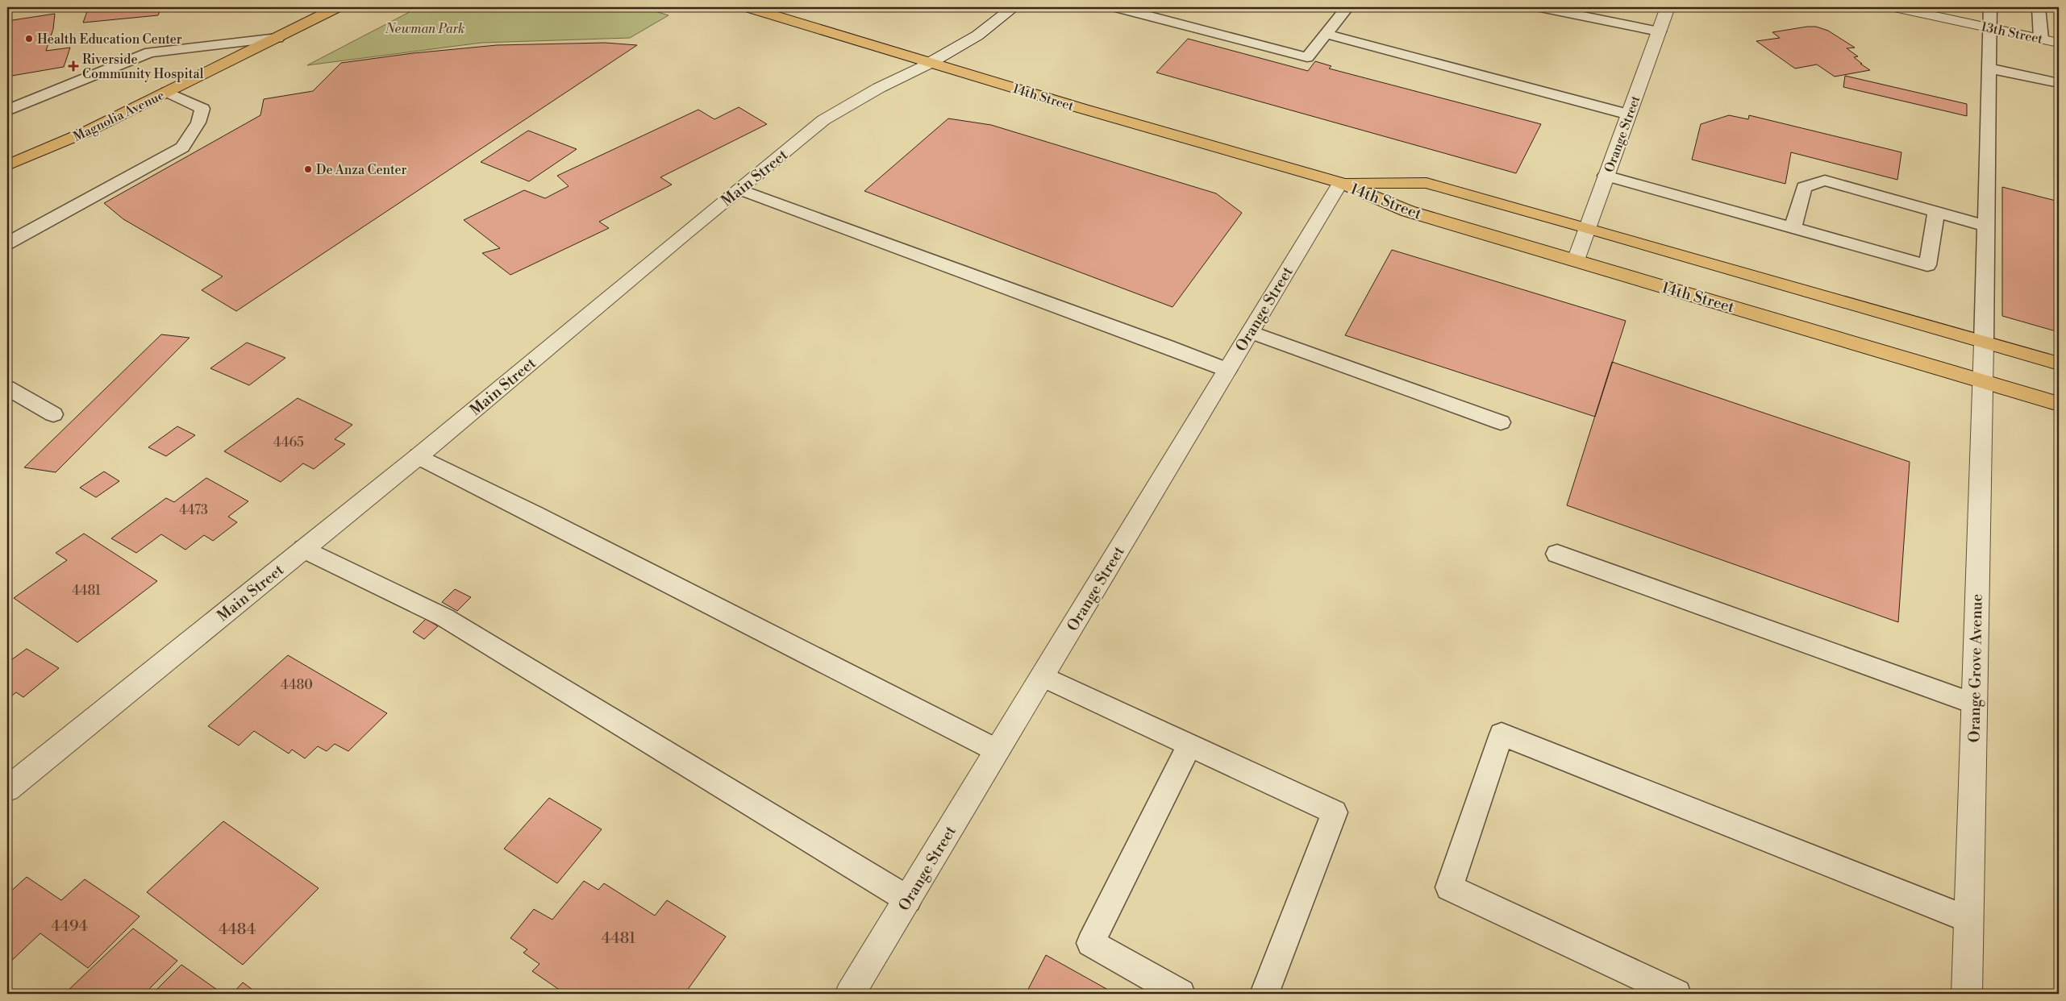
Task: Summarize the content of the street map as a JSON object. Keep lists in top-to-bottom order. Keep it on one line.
{"streets":{"main road":["14th Street","Magnolia Avenue"],"street":["13th Street","Orange Street","Main Street","Orange Grove Avenue"]},"crossings":[["14th Street","Orange Street"],["14th Street","Main Street"],["14th Street","Orange Grove Avenue"]],"parks":["Newman Park"],"places":{"other":["Health Education Center","De Anza Center"],"health":["Riverside Community Hospital"]},"house_numbers":["4465","4473","4481","4480","4494","4484","4481"]}
